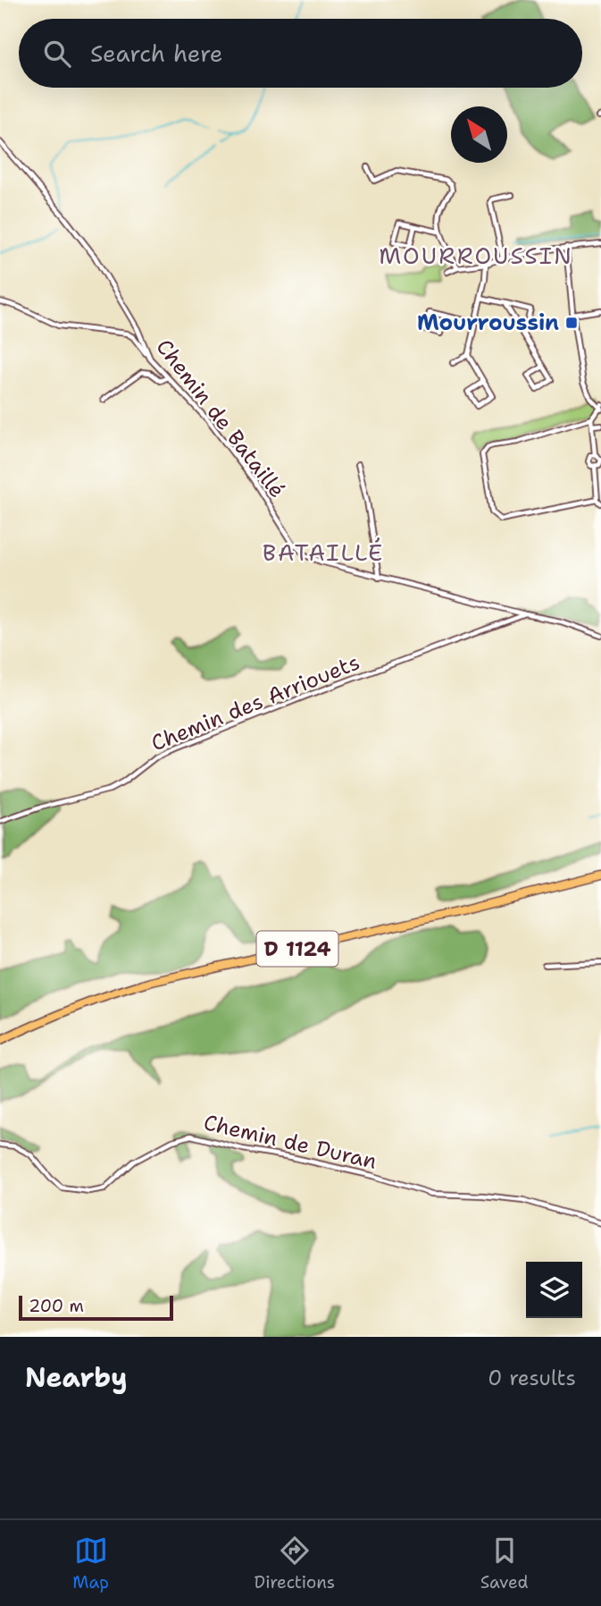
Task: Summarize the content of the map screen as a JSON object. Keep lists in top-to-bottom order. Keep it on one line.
{"streets":{"highway":["D 1124"],"street":["Chemin de Bataillé","Chemin des Arriouets","Chemin de Duran"]},"crossings":[["Chemin de Bataillé","Chemin des Arriouets"]],"districts":["MOURROUSSIN","BATAILLÉ"],"places":{"transit":["Mourroussin"]},"scale_bar":"200 m","north":"top left","page":{"search":"Search here","scale":"200 m","heading":["Nearby","0 results"],"nav":["Map","Directions","Saved"]}}
